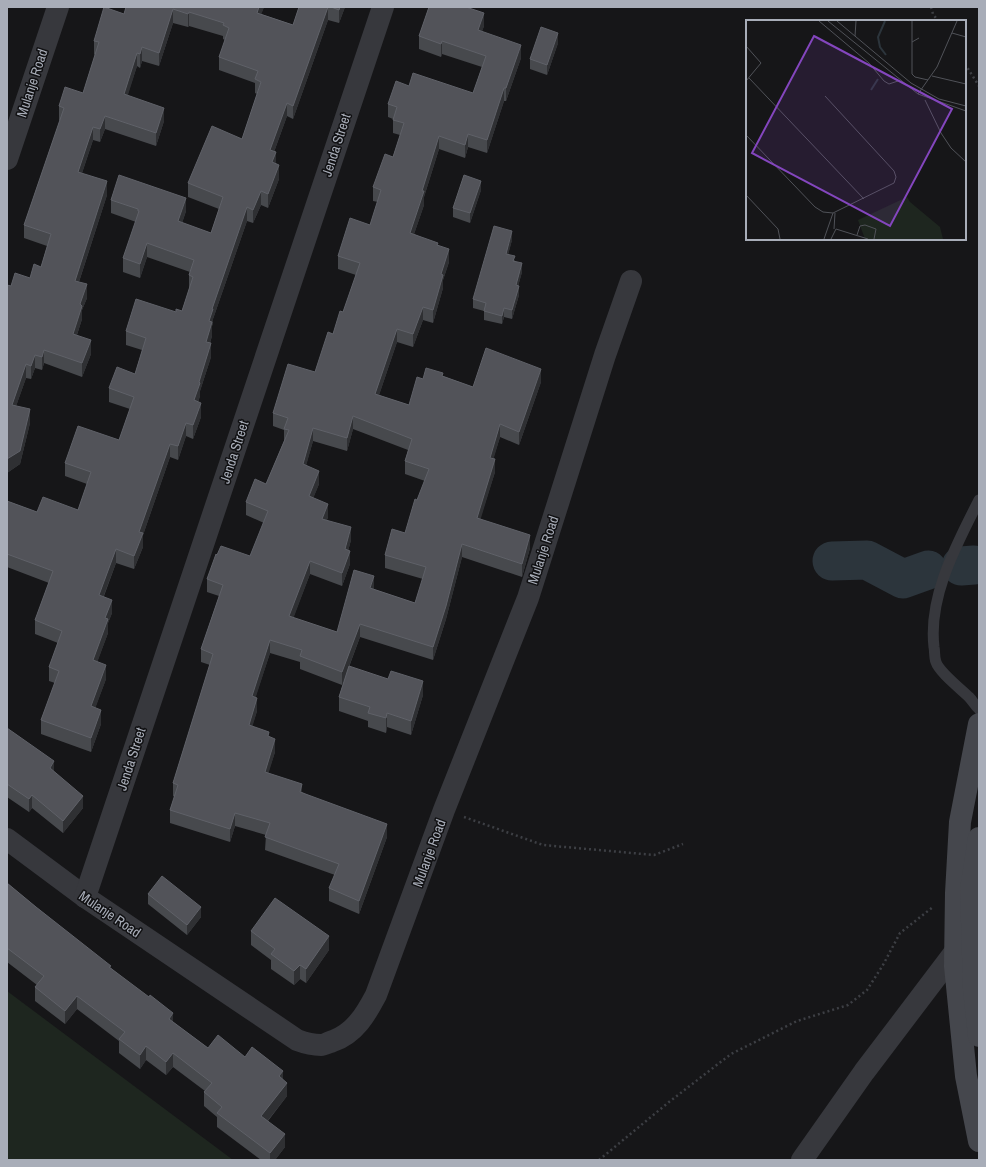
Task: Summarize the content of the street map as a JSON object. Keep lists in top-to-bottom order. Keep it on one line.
{"streets":{"street":["Mulanje Road","Jenda Street"]},"crossings":[["Mulanje Road","Jenda Street"]]}
